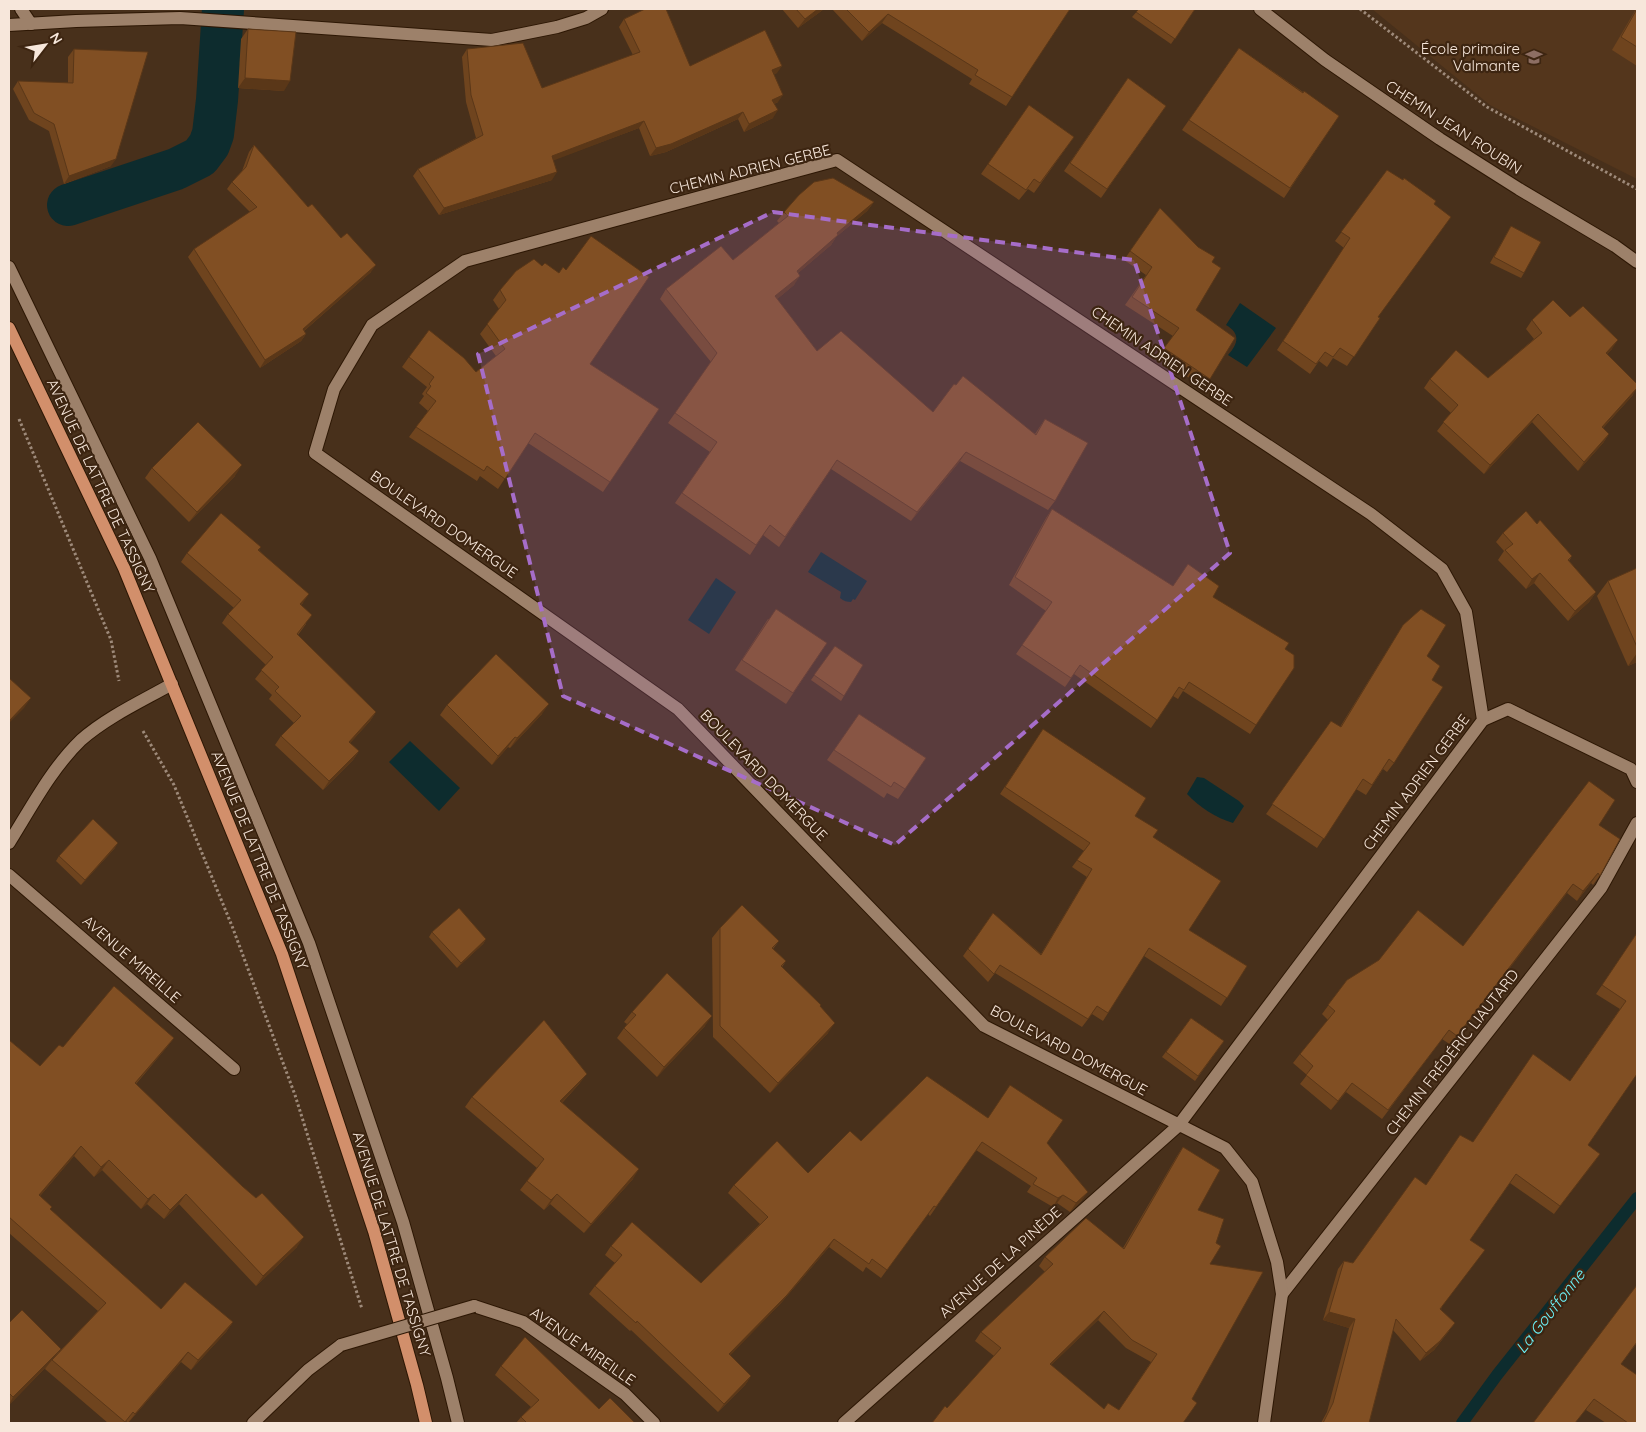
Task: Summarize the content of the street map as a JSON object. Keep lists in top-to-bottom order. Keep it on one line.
{"streets":{"main road":["AVENUE DE LATTRE DE TASSIGNY"],"street":["CHEMIN JEAN ROUBIN","CHEMIN ADRIEN GERBE","BOULEVARD DOMERGUE","AVENUE MIREILLE","CHEMIN FRÉDÉRIC LIAUTARD","AVENUE DE LA PINÈDE"]},"crossings":[["CHEMIN ADRIEN GERBE","BOULEVARD DOMERGUE"],["CHEMIN ADRIEN GERBE","AVENUE DE LA PINÈDE"],["BOULEVARD DOMERGUE","CHEMIN FRÉDÉRIC LIAUTARD"],["BOULEVARD DOMERGUE","AVENUE DE LA PINÈDE"]],"water":["La Gouffonne"],"places":{"school or university":["École primaire Valmante"]},"north":"top right"}
